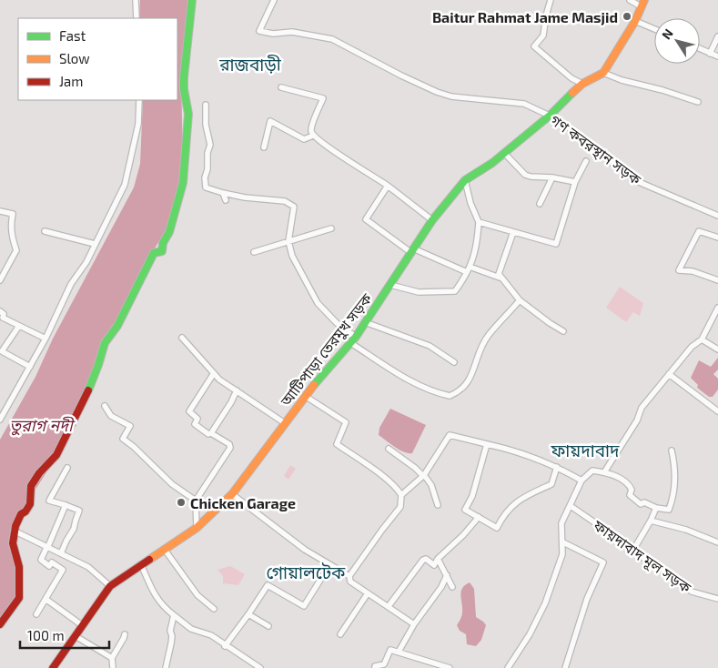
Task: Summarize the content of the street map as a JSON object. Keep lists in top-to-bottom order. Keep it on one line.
{"streets":{"main road":["আটিপাড়া তেরমুখ সড়ক"],"street":["গণ কবরস্থান সড়ক","ফায়দাবাদ মূল সড়ক"]},"crossings":[["গণ কবরস্থান সড়ক","আটিপাড়া তেরমুখ সড়ক"]],"districts":["রাজবাড়ী","ফায়দাবাদ","গোয়ালটেক"],"water":["তুরাগ নদী"],"places":["Baitur Rahmat Jame Masjid","Chicken Garage"],"legend":["Fast","Slow","Jam"],"scale_bar":"100 m","north":"top left"}
